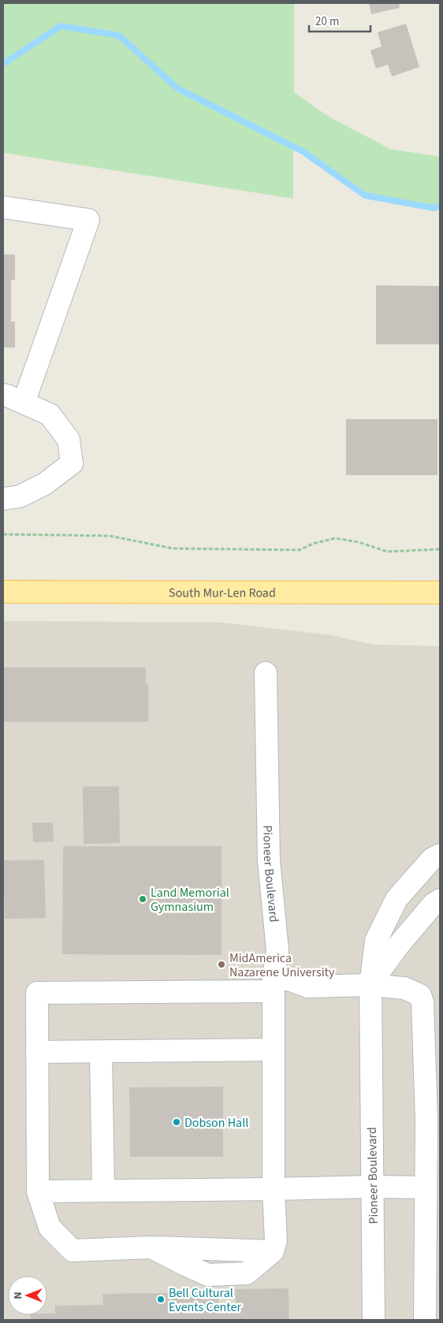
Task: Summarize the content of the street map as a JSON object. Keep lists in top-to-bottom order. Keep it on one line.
{"streets":{"main road":["South Mur-Len Road"],"street":["Pioneer Boulevard"]},"places":["Land Memorial Gymnasium","MidAmerica Nazarene University","Dobson Hall","Bell Cultural Events Center"],"scale_bar":"20 m","north":"left"}
